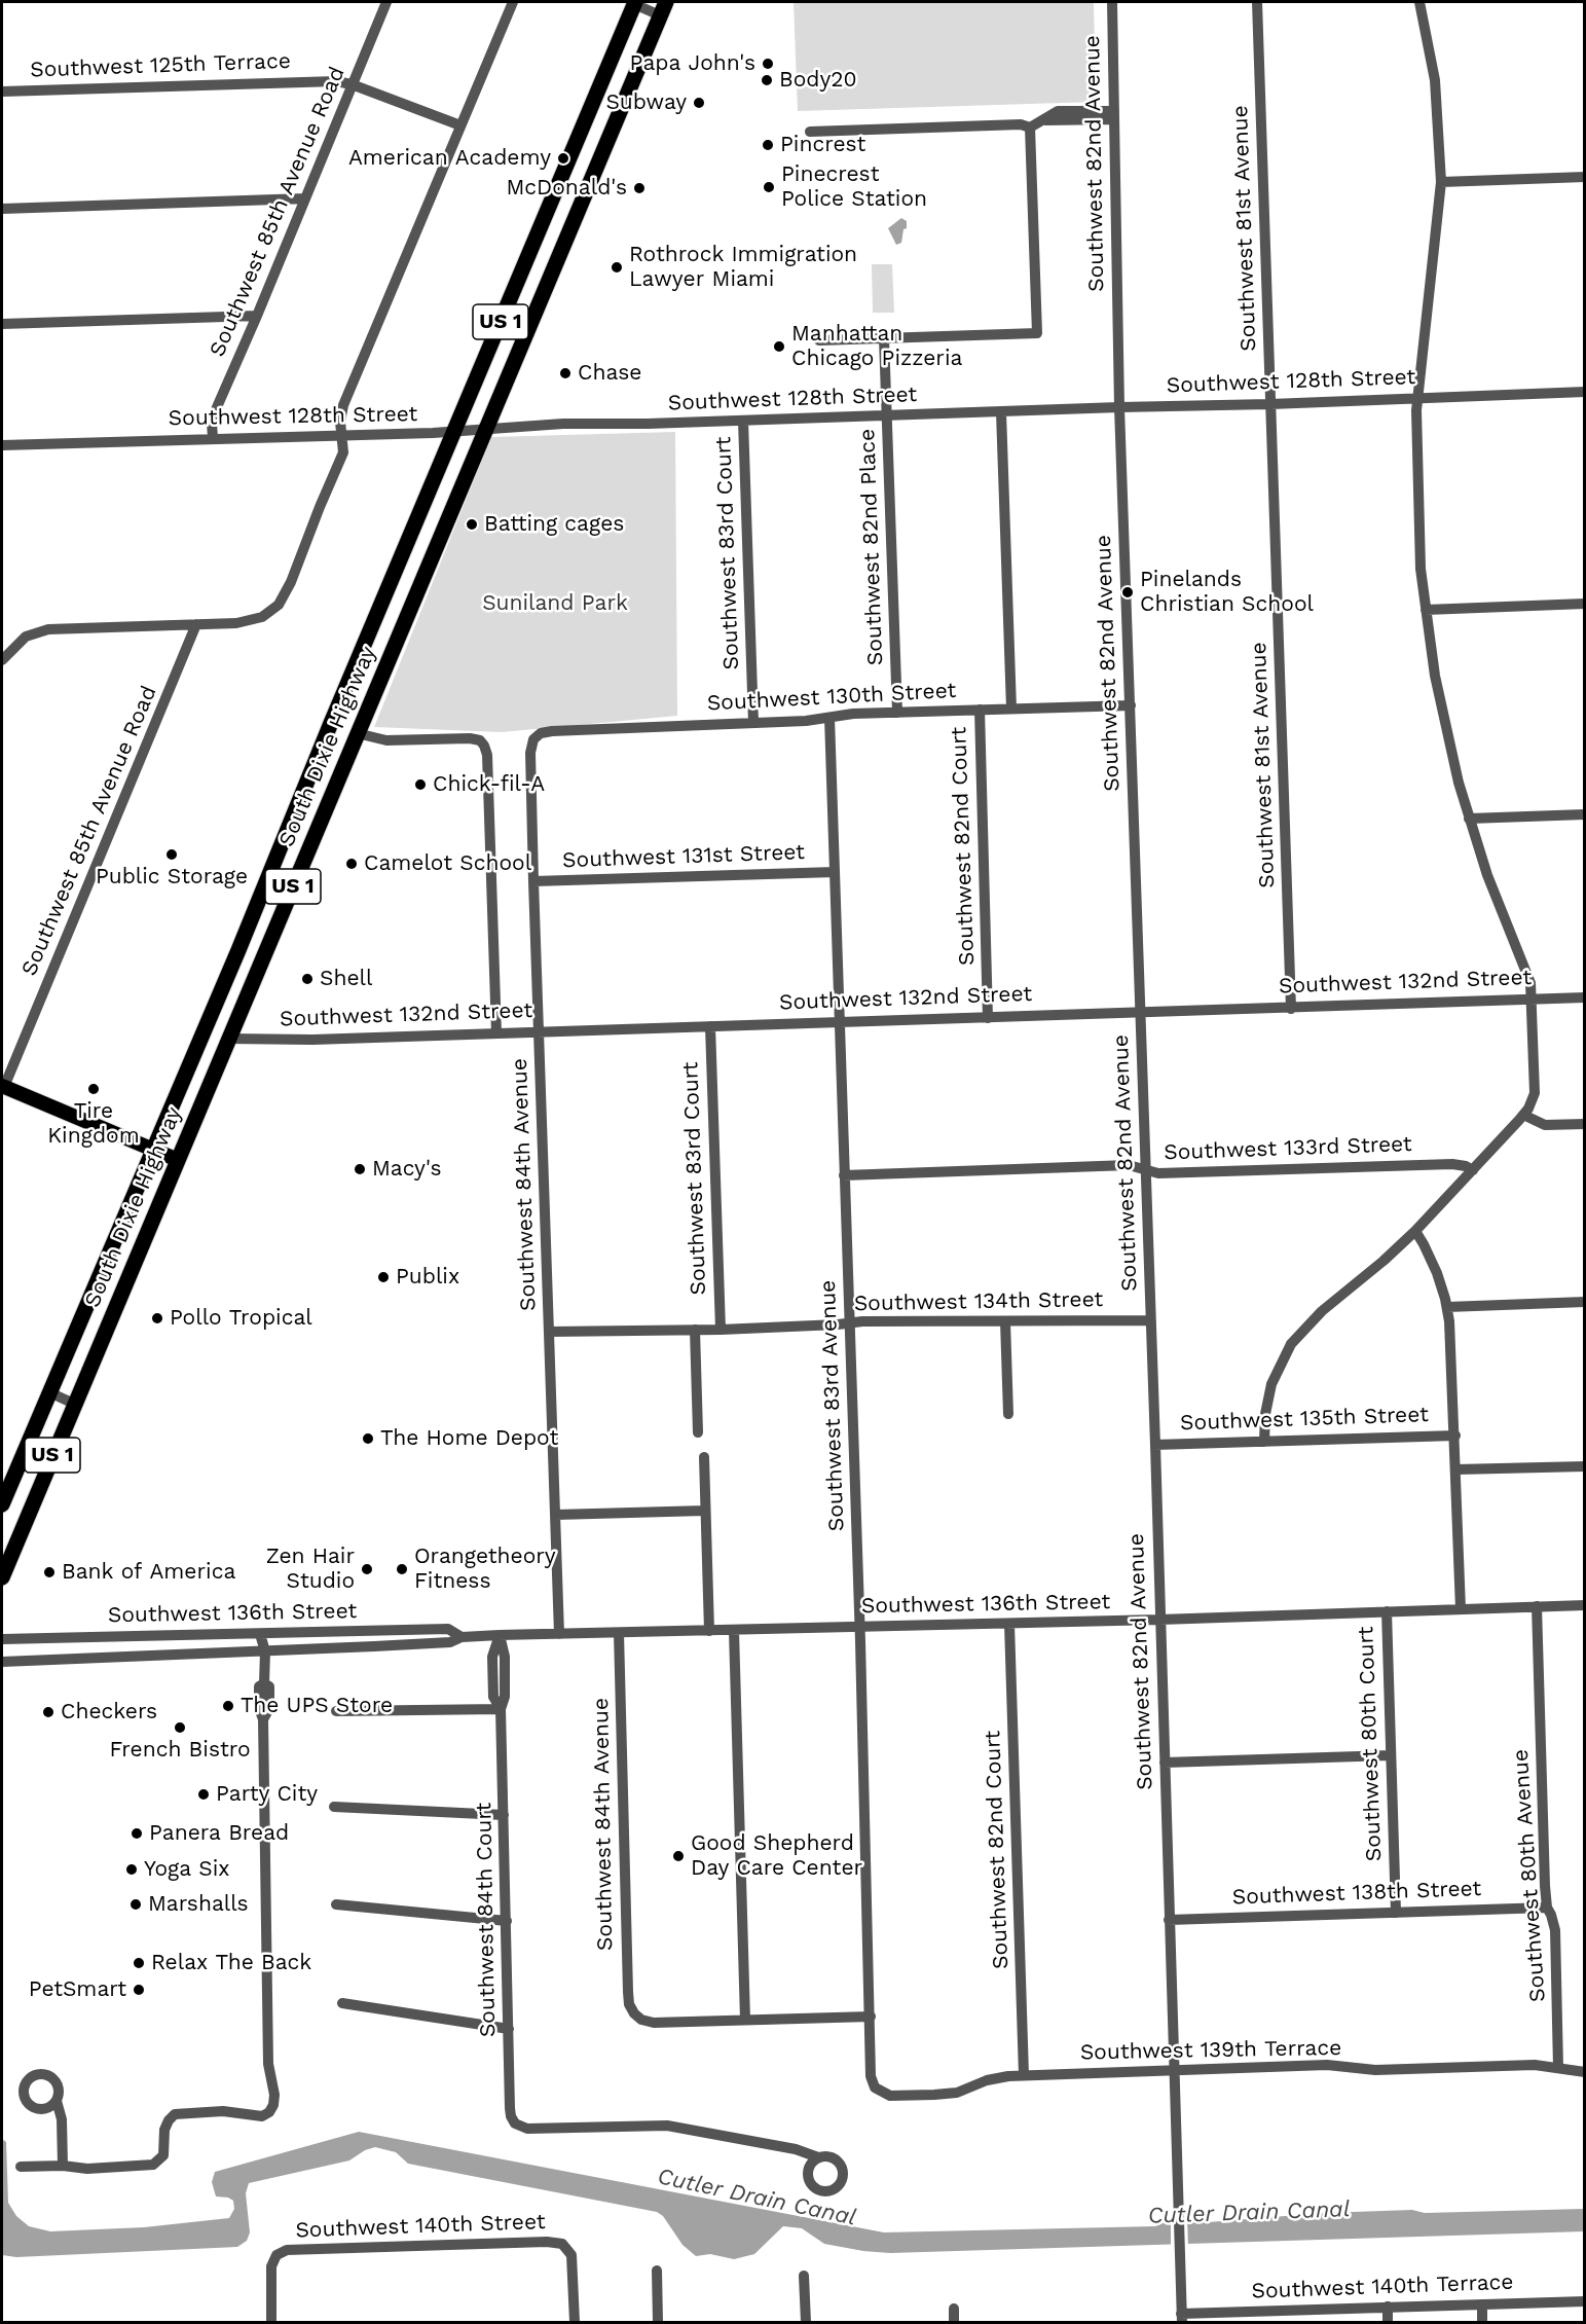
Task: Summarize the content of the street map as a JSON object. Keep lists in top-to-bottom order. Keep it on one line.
{"streets":{"highway":["US 1","South Dixie Highway"],"street":["Southwest 125th Terrace","Southwest 82nd Avenue","Southwest 85th Avenue Road","Southwest 81st Avenue","Southwest 128th Street","Southwest 82nd Place","Southwest 83rd Court","Southwest 130th Street","Southwest 82nd Court","Southwest 131st Street","Southwest 132nd Street","Southwest 133rd Street","Southwest 84th Avenue","Southwest 134th Street","Southwest 83rd Avenue","Southwest 135th Street","Southwest 136th Street","Southwest 80th Court","Southwest 80th Avenue","Southwest 138th Street","Southwest 84th Court","Southwest 139th Terrace","Southwest 140th Street","Southwest 140th Terrace"]},"crossings":[["Southwest 125th Terrace","Southwest 85th Avenue Road"],["Southwest 82nd Avenue","Southwest 128th Street"],["Southwest 82nd Avenue","Southwest 130th Street"],["Southwest 82nd Avenue","Southwest 132nd Street"],["Southwest 82nd Avenue","Southwest 133rd Street"],["Southwest 82nd Avenue","Southwest 134th Street"],["Southwest 82nd Avenue","Southwest 135th Street"],["Southwest 82nd Avenue","Southwest 136th Street"],["Southwest 82nd Avenue","Southwest 138th Street"],["Southwest 82nd Avenue","Southwest 139th Terrace"],["Southwest 82nd Avenue","Southwest 140th Terrace"],["Southwest 85th Avenue Road","Southwest 128th Street"],["Southwest 81st Avenue","Southwest 128th Street"],["Southwest 81st Avenue","Southwest 132nd Street"],["Southwest 128th Street","Southwest 82nd Place"],["Southwest 128th Street","Southwest 83rd Court"],["Southwest 128th Street","South Dixie Highway"],["Southwest 82nd Place","Southwest 130th Street"],["Southwest 83rd Court","Southwest 130th Street"],["Southwest 83rd Court","Southwest 132nd Street"],["Southwest 83rd Court","Southwest 134th Street"],["Southwest 130th Street","Southwest 82nd Court"],["Southwest 130th Street","Southwest 84th Avenue"],["Southwest 130th Street","Southwest 83rd Avenue"],["South Dixie Highway","Southwest 132nd Street"],["Southwest 82nd Court","Southwest 132nd Street"],["Southwest 82nd Court","Southwest 136th Street"],["Southwest 82nd Court","Southwest 139th Terrace"],["Southwest 131st Street","Southwest 84th Avenue"],["Southwest 131st Street","Southwest 83rd Avenue"],["Southwest 132nd Street","Southwest 84th Avenue"],["Southwest 132nd Street","Southwest 83rd Avenue"],["Southwest 133rd Street","Southwest 83rd Avenue"],["Southwest 84th Avenue","Southwest 134th Street"],["Southwest 84th Avenue","Southwest 136th Street"],["Southwest 134th Street","Southwest 83rd Avenue"],["Southwest 83rd Avenue","Southwest 136th Street"],["Southwest 83rd Avenue","Southwest 139th Terrace"],["Southwest 136th Street","Southwest 80th Court"],["Southwest 136th Street","Southwest 80th Avenue"],["Southwest 136th Street","Southwest 84th Court"],["Southwest 80th Court","Southwest 138th Street"],["Southwest 80th Avenue","Southwest 138th Street"],["Southwest 80th Avenue","Southwest 139th Terrace"]],"water":["Cutler Drain Canal"],"parks":["Suniland Park"],"places":["Papa John's","Body20","Subway","Pincrest","American Academy","Pinecrest Police Station","McDonald's","Rothrock Immigration Lawyer Miami","Manhattan Chicago Pizzeria","Chase","Batting cages","Pinelands Christian School","Chick-fil-A","Public Storage","Camelot School","Shell","Tire Kingdom","Macy's","Publix","Pollo Tropical","The Home Depot","Zen Hair Studio","Orangetheory Fitness","Bank of America","The UPS Store","Checkers","French Bistro","Party City","Panera Bread","Good Shepherd Day Care Center","Yoga Six","Marshalls","Relax The Back","PetSmart"]}
